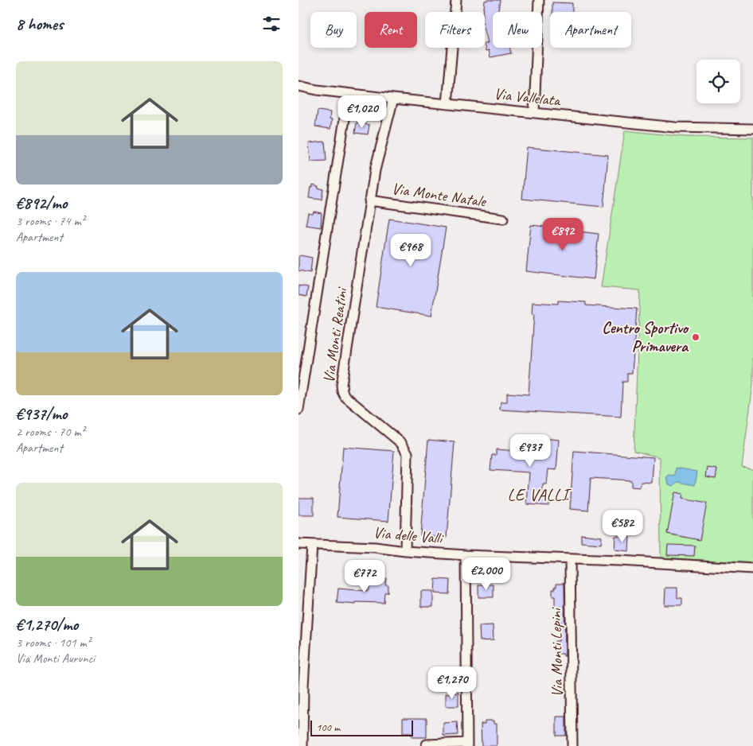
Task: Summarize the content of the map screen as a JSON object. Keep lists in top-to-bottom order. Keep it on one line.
{"streets":{"street":["Via Vallelata","Via Monte Natale","Via Monti Reatini","Via delle Valli","Via Monti Lepini"]},"crossings":[["Via Vallelata","Via Monti Reatini"],["Via Monte Natale","Via Monti Reatini"],["Via Monti Reatini","Via delle Valli"],["Via delle Valli","Via Monti Lepini"]],"districts":["LE VALLI"],"places":["Centro Sportivo Primavera"],"scale_bar":"100 m","page":{"heading":"8 homes","chip":["Buy","Rent","Filters","New","Apartment"],"list":[{"name":"€892/mo","note":"3 rooms · 74 m² · Apartment"},{"name":"€937/mo","note":"2 rooms · 70 m² · Apartment"},{"name":"€1,270/mo","note":"3 rooms · 101 m² · Via Monti Aurunci"}],"price":["€1,020","€892","€968","€937","€582","€2,000","€772","€1,270"],"scale":"100 m"}}
